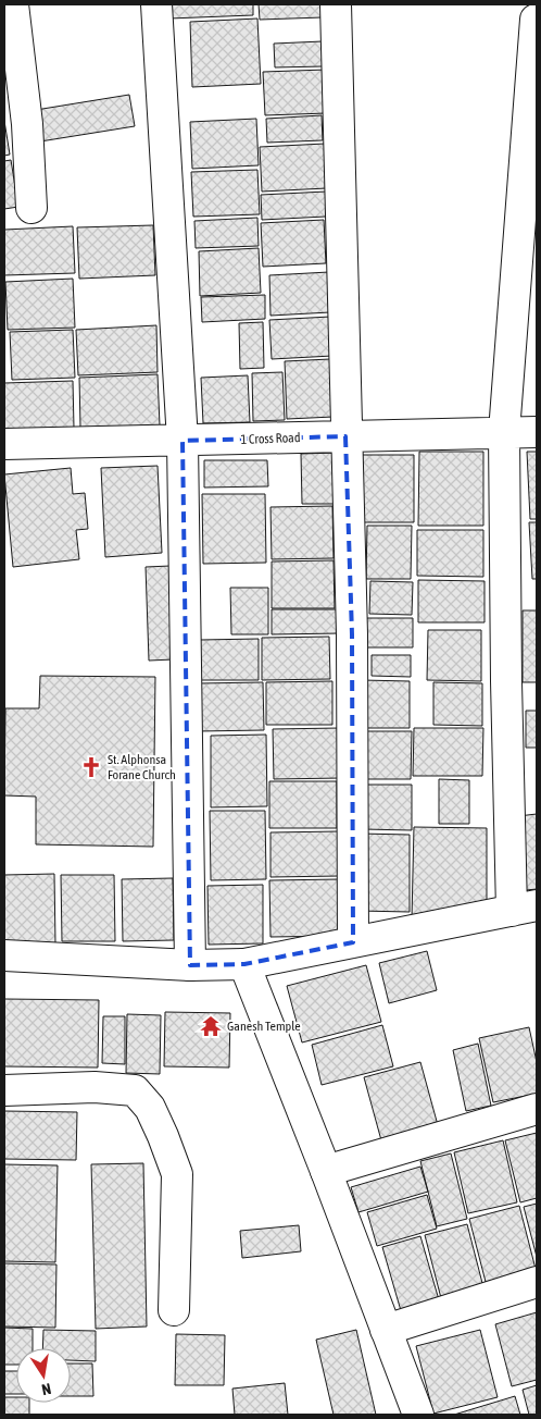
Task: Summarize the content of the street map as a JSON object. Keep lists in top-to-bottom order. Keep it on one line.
{"streets":{"street":["1 Cross Road"]},"places":{"church":["St. Alphonsa Forane Church"],"temple":["Ganesh Temple"]},"north":"bottom"}
